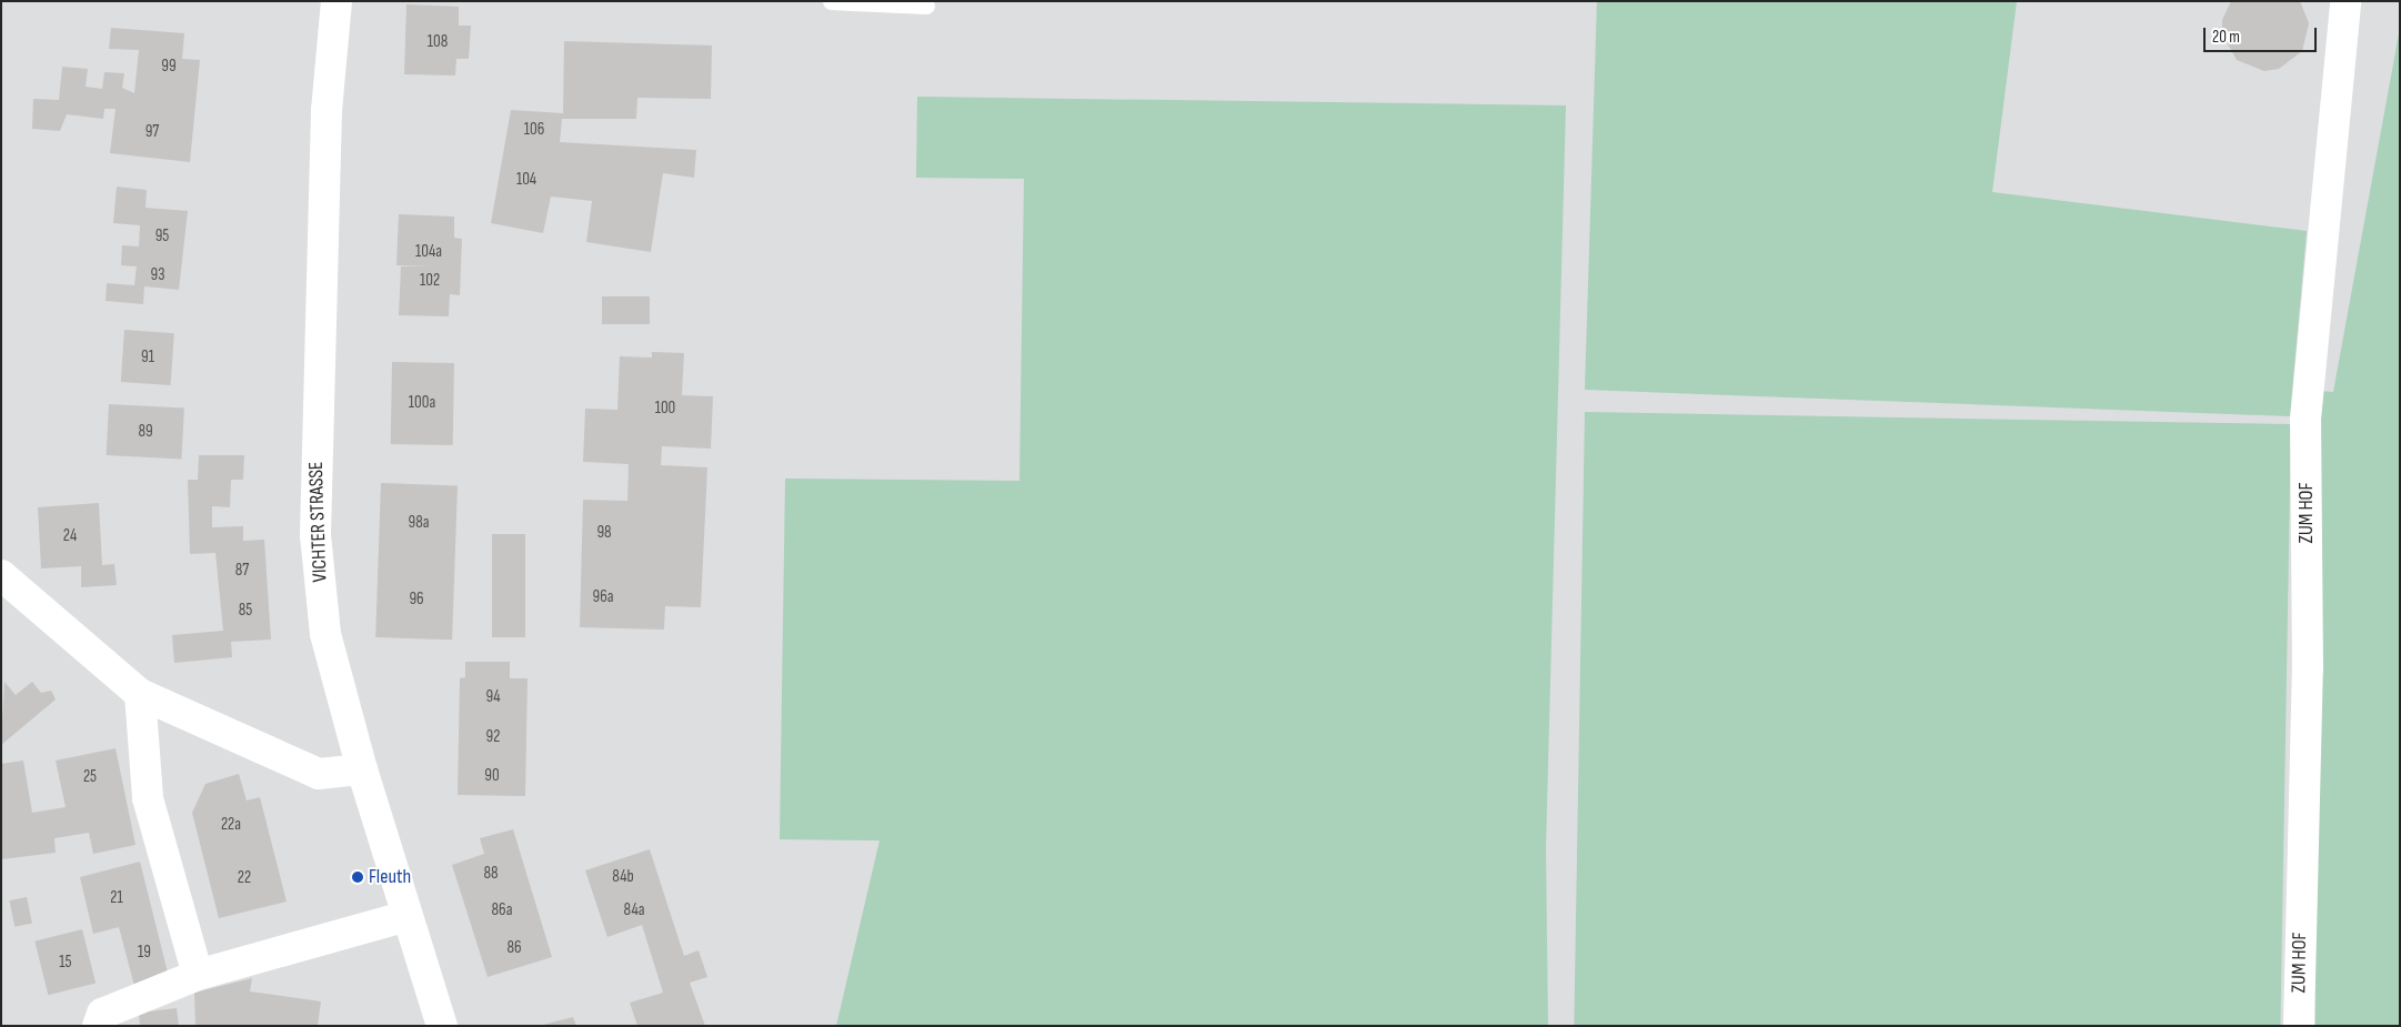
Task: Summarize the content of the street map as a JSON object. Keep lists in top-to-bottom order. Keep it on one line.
{"streets":{"street":["ZUM HOF","VICHTER STRASSE"]},"places":["Fleuth"],"house_numbers":["108","99","106","97","104","95","104a","93","102","91","100a","100","89","98a","98","24","87","96a","96","85","94","92","90","25","22a","88","84b","22","21","86a","84a","86","19","15"],"scale_bar":"20 m"}
